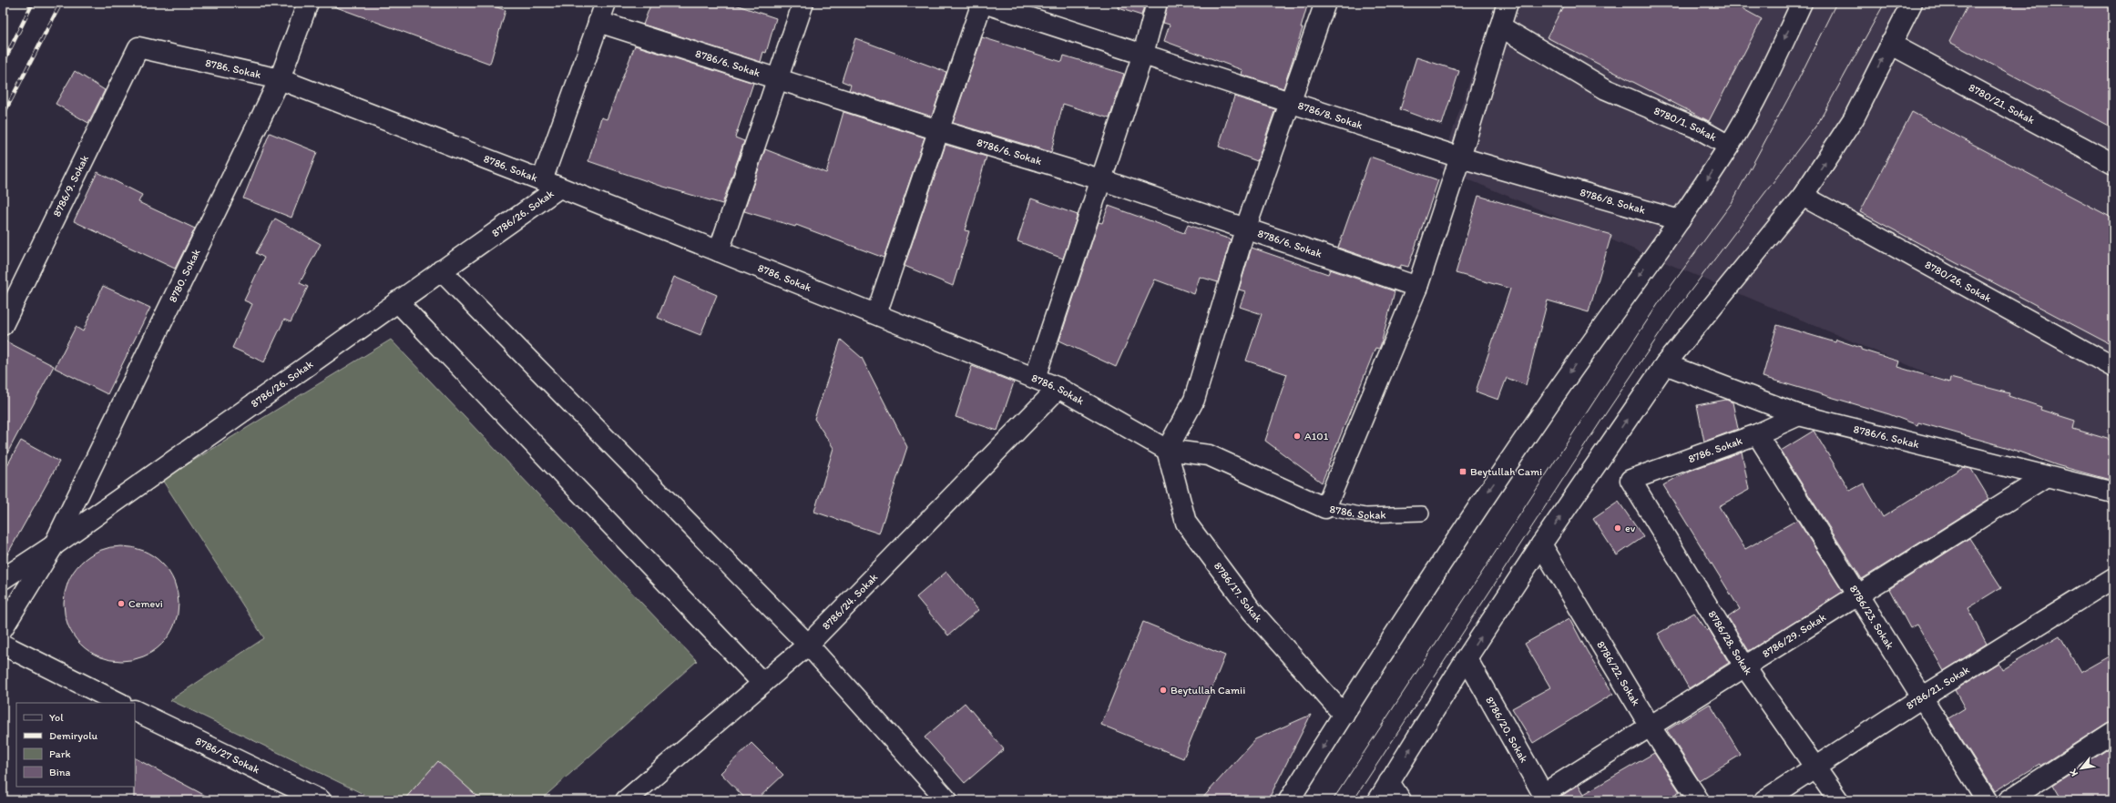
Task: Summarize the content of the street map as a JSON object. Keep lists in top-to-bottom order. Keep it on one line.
{"streets":{"street":["8786/6. Sokak","8786. Sokak","8780/21. Sokak","8786/8. Sokak","8780/1. Sokak","8786/9. Sokak","8786/26. Sokak","8780. Sokak","8780/26. Sokak","8786/17. Sokak","8786/24. Sokak","8786/23. Sokak","8786/29. Sokak","8786/28. Sokak","8786/22. Sokak","8786/21. Sokak","8786/20. Sokak","8786/27 Sokak"]},"crossings":[["8786/6. Sokak","8786. Sokak"],["8786/6. Sokak","8786/29. Sokak"],["8786. Sokak","8786/9. Sokak"],["8786. Sokak","8786/26. Sokak"],["8786. Sokak","8780. Sokak"],["8786. Sokak","8786/17. Sokak"],["8786. Sokak","8786/24. Sokak"],["8786. Sokak","8786/23. Sokak"],["8786. Sokak","8786/28. Sokak"],["8786/26. Sokak","8780. Sokak"],["8786/23. Sokak","8786/29. Sokak"],["8786/23. Sokak","8786/21. Sokak"],["8786/29. Sokak","8786/28. Sokak"],["8786/29. Sokak","8786/22. Sokak"],["8786/29. Sokak","8786/20. Sokak"],["8786/28. Sokak","8786/21. Sokak"]],"places":{"other":["A101","ev","Cemevi","Beytullah Camii"],"transit":["Beytullah Cami"]},"legend":["Yol","Demiryolu","Park","Bina"],"north":"bottom left"}
